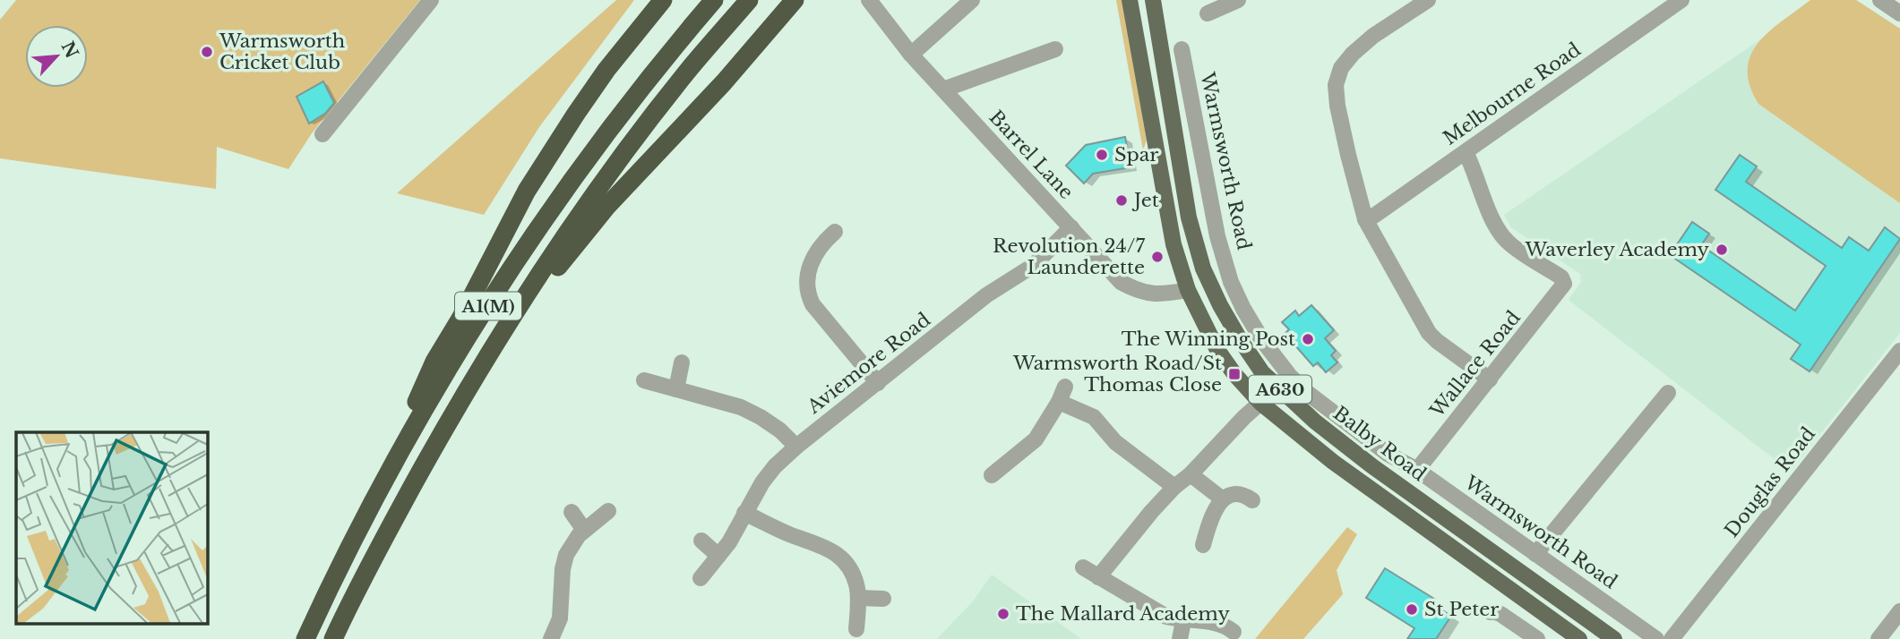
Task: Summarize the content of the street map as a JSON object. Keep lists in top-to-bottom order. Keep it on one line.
{"streets":{"highway":["A1(M)"],"main road":["A630","Balby Road"],"street":["Melbourne Road","Barrel Lane","Warmsworth Road","Aviemore Road","Wallace Road","Douglas Road"]},"crossings":[["Melbourne Road","Wallace Road"],["Barrel Lane","Aviemore Road"],["Barrel Lane","A630"],["Warmsworth Road","Wallace Road"]],"places":{"other":["Warmsworth Cricket Club","Spar","Jet","Waverley Academy","Revolution 24/7 Launderette","The Winning Post","St Peter","The Mallard Academy"],"transit":["Warmsworth Road/St Thomas Close"]},"north":"top right"}
